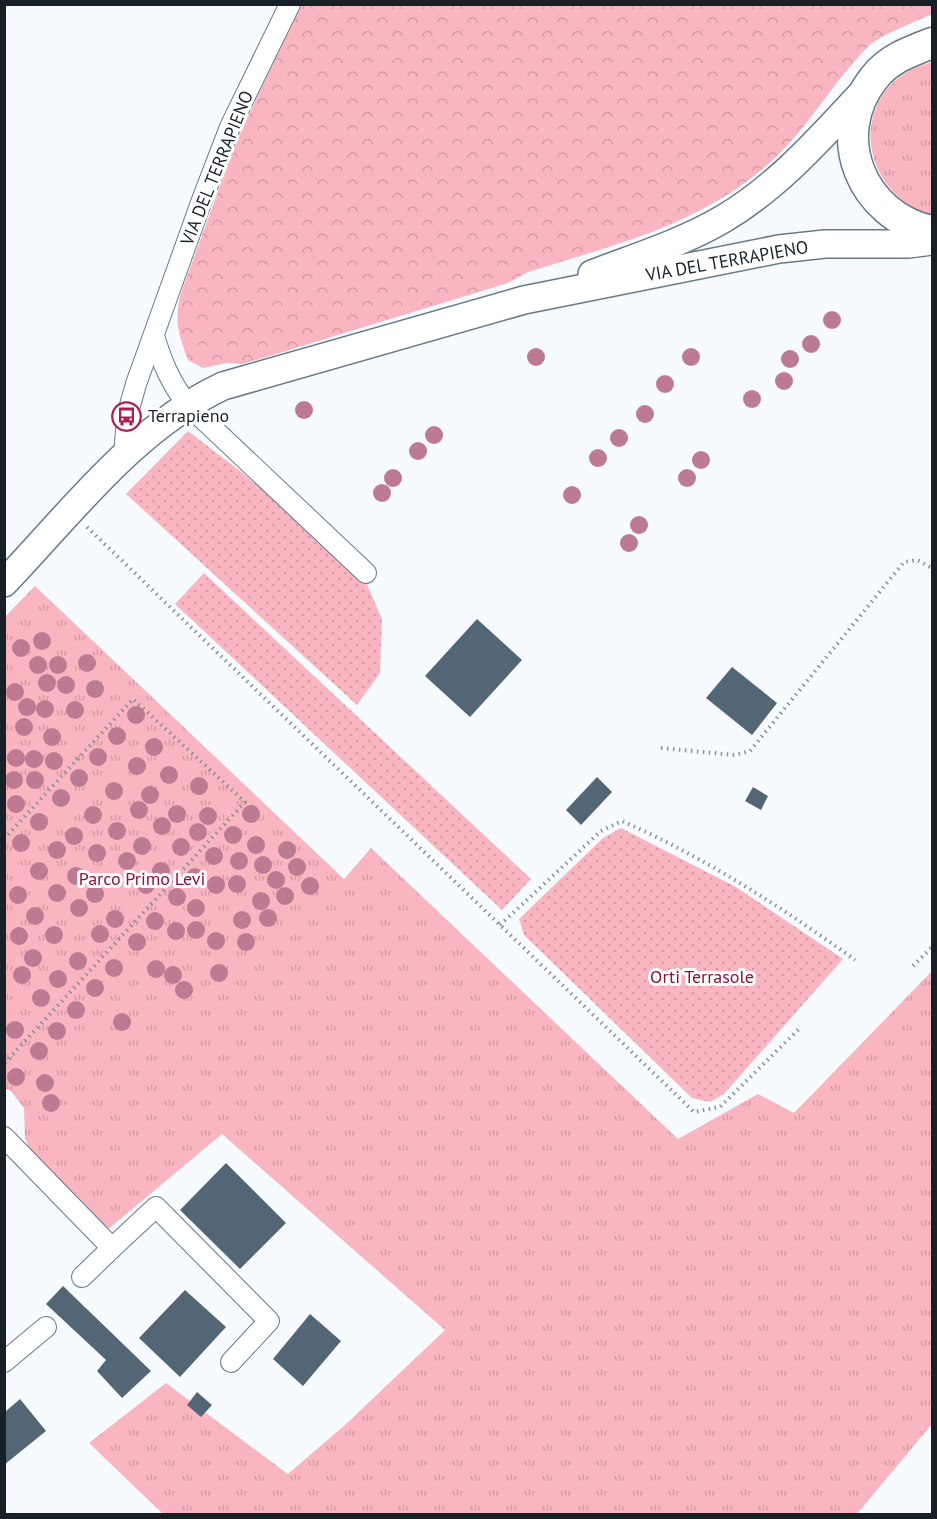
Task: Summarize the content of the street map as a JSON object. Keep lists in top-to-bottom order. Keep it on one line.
{"streets":{"street":["VIA DEL TERRAPIENO"]},"parks":["Parco Primo Levi","Orti Terrasole"],"places":{"bus stop":["Terrapieno"]}}
